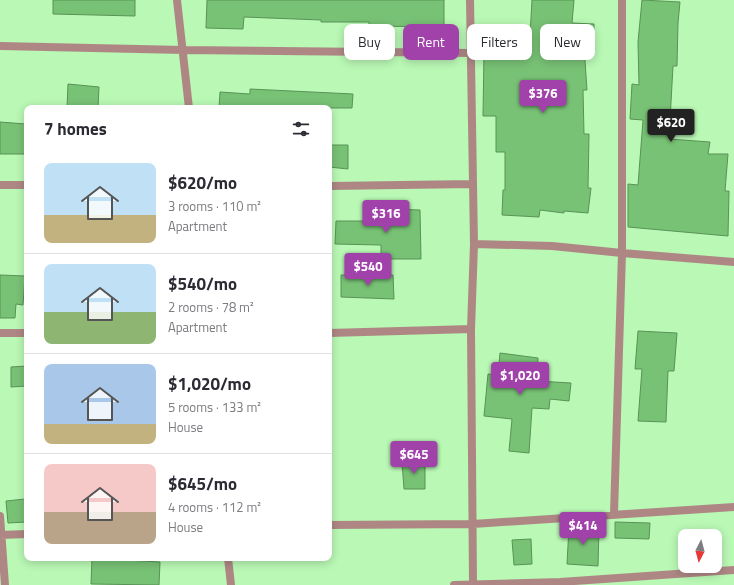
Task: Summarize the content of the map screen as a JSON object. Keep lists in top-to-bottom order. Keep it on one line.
{"north":"bottom","page":{"chip":["Buy","Rent","Filters","New"],"price":["$376","$620","$316","$540","$1,020","$645","$414"],"heading":"7 homes","list":[{"name":"$620/mo","note":"3 rooms · 110 m² · Apartment"},{"name":"$540/mo","note":"2 rooms · 78 m² · Apartment"},{"name":"$1,020/mo","note":"5 rooms · 133 m² · House"},{"name":"$645/mo","note":"4 rooms · 112 m² · House"}]}}
